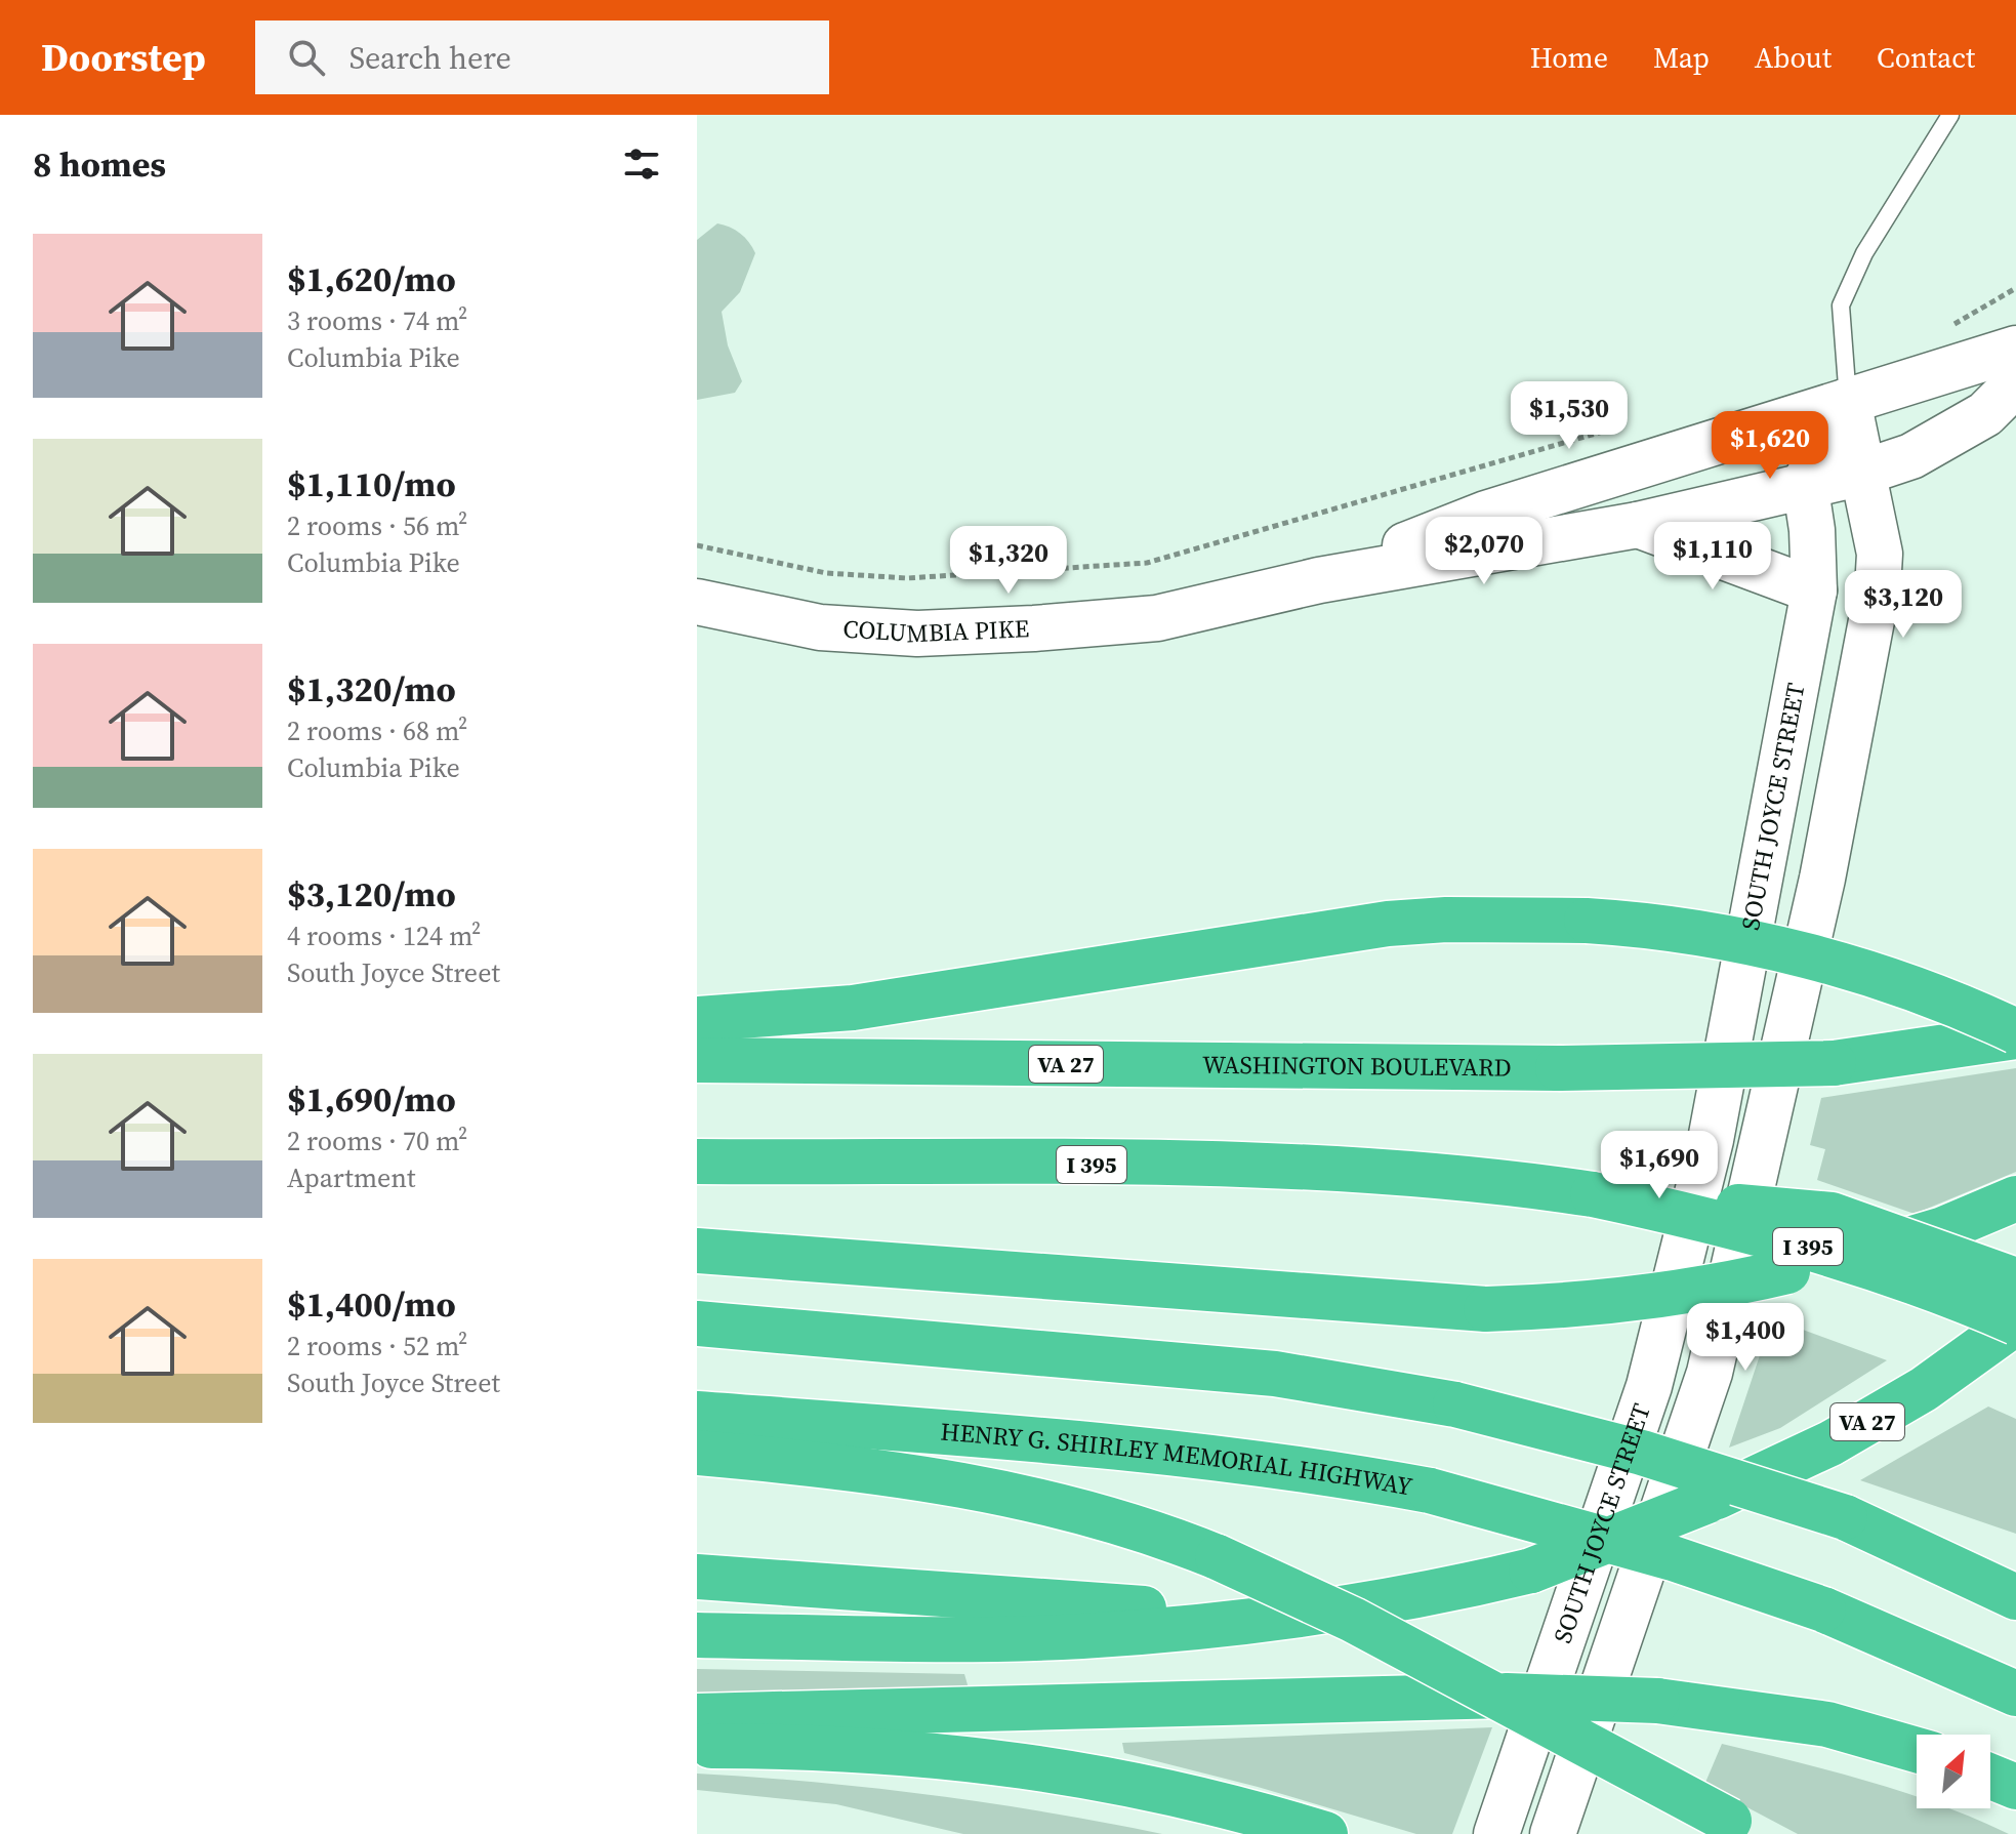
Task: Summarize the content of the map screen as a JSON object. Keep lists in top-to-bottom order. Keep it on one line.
{"streets":{"highway":["VA 27","WASHINGTON BOULEVARD","I 395","HENRY G. SHIRLEY MEMORIAL HIGHWAY"],"main road":["COLUMBIA PIKE","SOUTH JOYCE STREET"]},"crossings":[["COLUMBIA PIKE","SOUTH JOYCE STREET"],["VA 27","I 395"]],"north":"top right","page":{"header":"Doorstep","search":"Search here","nav":["Home","Map","About","Contact"],"heading":"8 homes","list":[{"name":"$1,620/mo","note":"3 rooms · 74 m² · Columbia Pike"},{"name":"$1,110/mo","note":"2 rooms · 56 m² · Columbia Pike"},{"name":"$1,320/mo","note":"2 rooms · 68 m² · Columbia Pike"},{"name":"$3,120/mo","note":"4 rooms · 124 m² · South Joyce Street"},{"name":"$1,690/mo","note":"2 rooms · 70 m² · Apartment"},{"name":"$1,400/mo","note":"2 rooms · 52 m² · South Joyce Street"}],"price":["$1,530","$1,620","$2,070","$1,110","$1,320","$3,120","$1,690","$1,400"]}}
